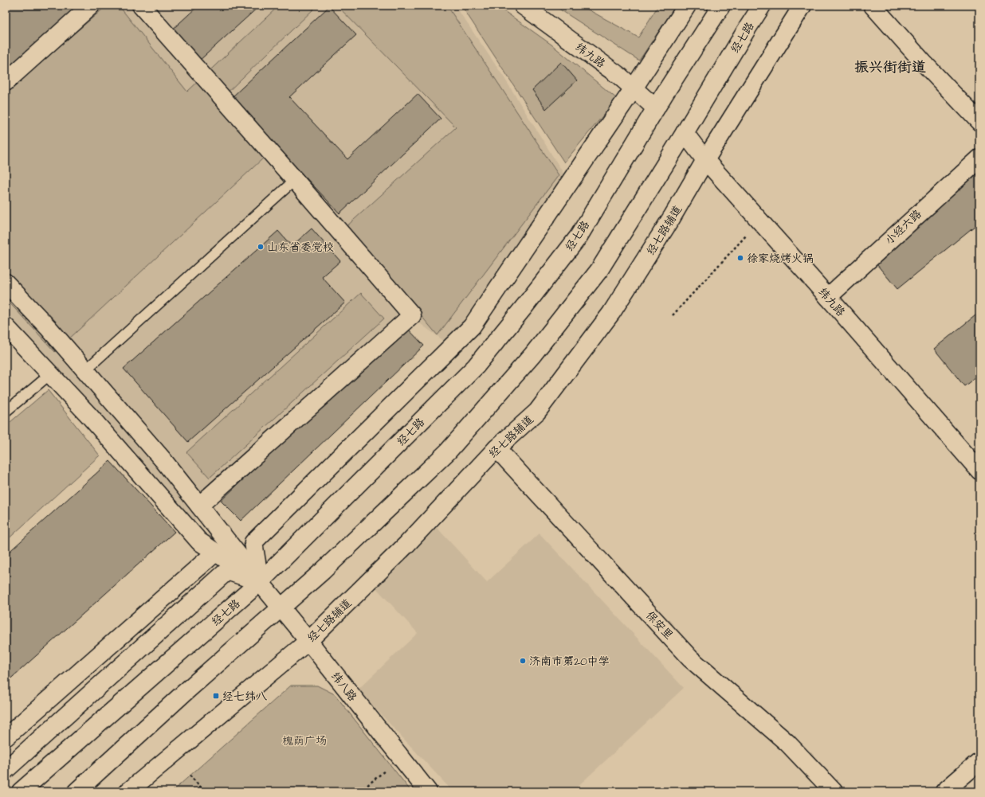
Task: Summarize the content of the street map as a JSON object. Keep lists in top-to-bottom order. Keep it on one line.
{"streets":{"street":["经七路","纬九路","小经六路","经七路辅道","保安里","纬八路"]},"crossings":[["经七路","纬九路"],["经七路","纬八路"],["纬九路","小经六路"],["纬九路","经七路辅道"],["经七路辅道","保安里"],["经七路辅道","纬八路"]],"districts":["振兴街街道"],"parks":["槐荫广场"],"places":{"other":["山东省委党校","徐家烧烤火锅","济南市第20中学"],"transit":["经七纬八"]}}
